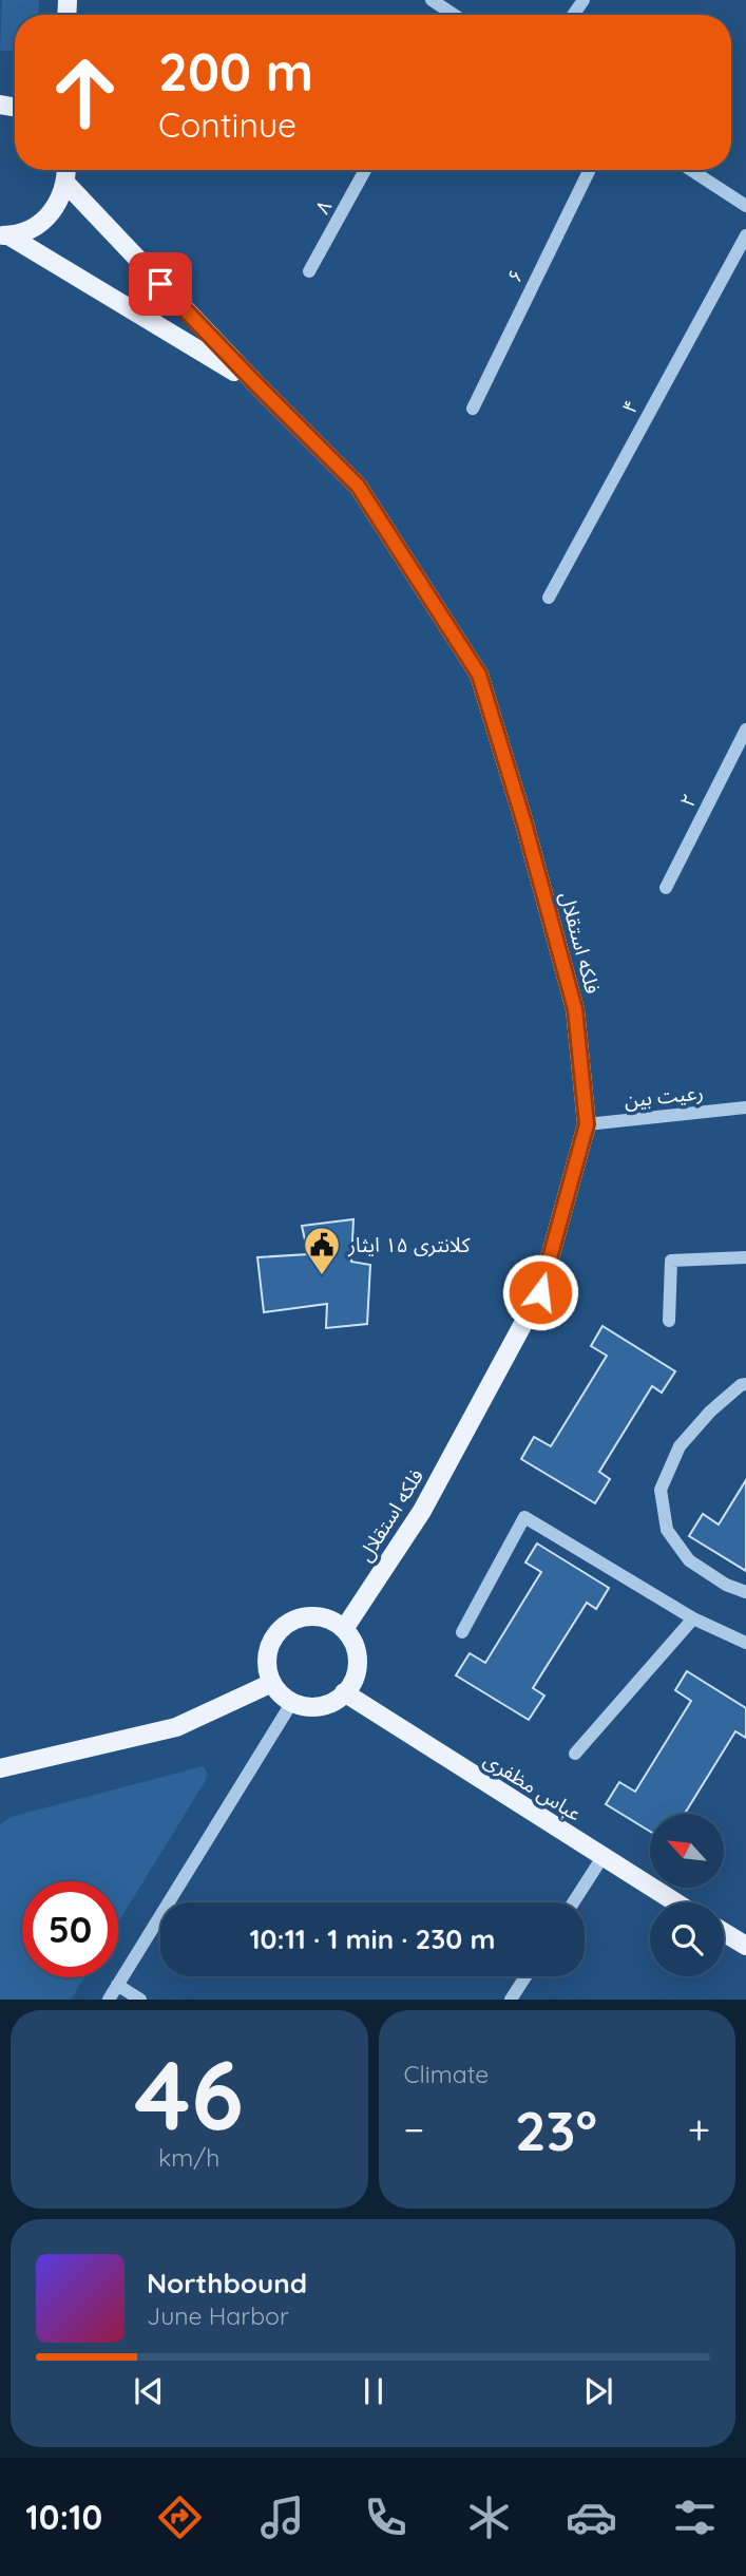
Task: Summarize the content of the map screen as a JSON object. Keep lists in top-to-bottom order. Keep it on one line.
{"streets":{"main road":["فلکه استقلال","عباس مظفری"],"street":["۸","۶","۴","۲","رعیت بین"]},"crossings":[["فلکه استقلال","رعیت بین"],["فلکه استقلال","عباس مظفری"]],"places":{"public building":["کلانتری ۱۵ ایثار"]},"north":"top left","page":{"turn":["200 m","Continue"],"limit":"50","trip":"10:11 · 1 min · 230 m","tile":[["46","km/h"],"Climate"],"heat":["−","23°","+"],"song":["Northbound","June Harbor"],"tabs":"10:10"}}
